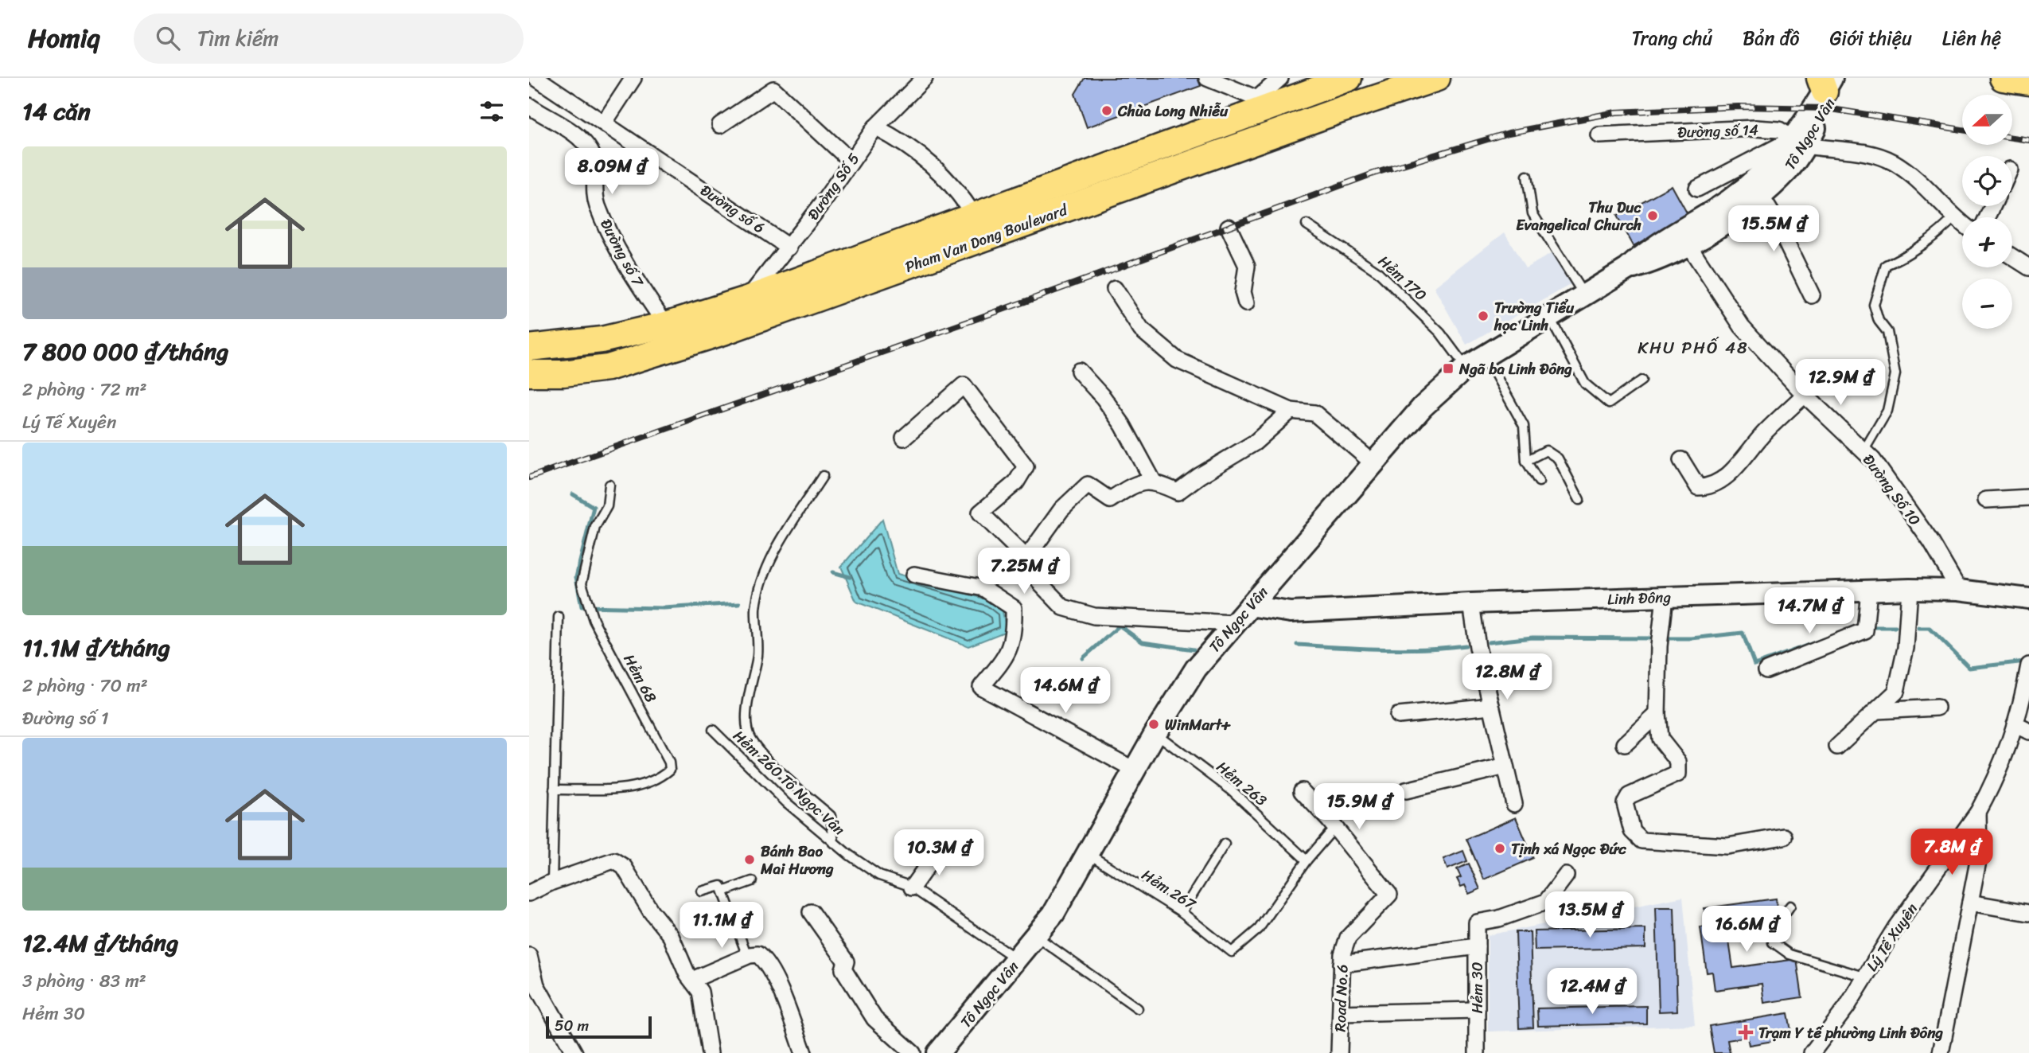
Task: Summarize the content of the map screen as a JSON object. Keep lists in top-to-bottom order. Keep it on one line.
{"streets":{"highway":["Pham Van Dong Boulevard"],"main road":["Tô Ngọc Vân"],"street":["Đường số 14","Đường Số 5","Đường số 6","Đường số 7","Đường Số 10","Linh Đông","Lý Tế Xuyên","Hẻm 30","Road No.6"],"lane":["Hẻm 170","Hẻm 68","Hẻm 260 Tô Ngọc Vân","Hẻm 263","Hẻm 267"]},"crossings":[["Đường số 14","Tô Ngọc Vân"],["Tô Ngọc Vân","Hẻm 170"],["Tô Ngọc Vân","Đường Số 10"],["Tô Ngọc Vân","Linh Đông"],["Tô Ngọc Vân","Hẻm 260 Tô Ngọc Vân"],["Tô Ngọc Vân","Hẻm 263"],["Tô Ngọc Vân","Hẻm 267"],["Đường Số 5","Đường số 6"],["Đường Số 5","Pham Van Dong Boulevard"],["Pham Van Dong Boulevard","Đường số 7"],["Đường Số 10","Linh Đông"],["Hẻm 263","Hẻm 267"]],"districts":["KHU PHỐ 48"],"places":{"other":["Chùa Long Nhiễu","Thu Duc Evangelical Church","Trường Tiểu học Linh","WinMart+","Tịnh xá Ngọc Đức","Bánh Bao Mai Hương"],"transit":["Ngã ba Linh Đông"],"health":["Trạm Y tế phường Linh Đông"]},"scale_bar":"50 m","north":"left","page":{"header":"Homiq","search":"Tìm kiếm","nav":["Trang chủ","Bản đồ","Giới thiệu","Liên hệ"],"heading":"14 căn","map_buttons":["+","−"],"list":[{"name":"7 800 000 ₫/tháng","note":"2 phòng · 72 m² · Lý Tế Xuyên"},{"name":"11.1M ₫/tháng","note":"2 phòng · 70 m² · Đường số 1"},{"name":"12.4M ₫/tháng","note":"3 phòng · 83 m² · Hẻm 30"}],"price":["8.09M ₫","15.5M ₫","12.9M ₫","7.25M ₫","14.7M ₫","12.8M ₫","14.6M ₫","15.9M ₫","7.8M ₫","10.3M ₫","13.5M ₫","11.1M ₫","16.6M ₫","12.4M ₫"],"scale":"50 m"}}
